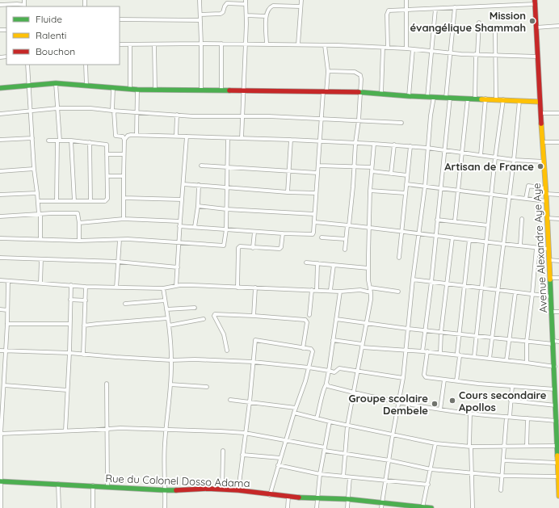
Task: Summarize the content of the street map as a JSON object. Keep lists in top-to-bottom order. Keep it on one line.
{"streets":{"street":["Avenue Alexandre Aye Aye","Rue du Colonel Dosso Adama"]},"places":["Mission évangélique Shammah","Artisan de France","Cours secondaire Apollos","Groupe scolaire Dembele"],"legend":["Fluide","Ralenti","Bouchon"]}
